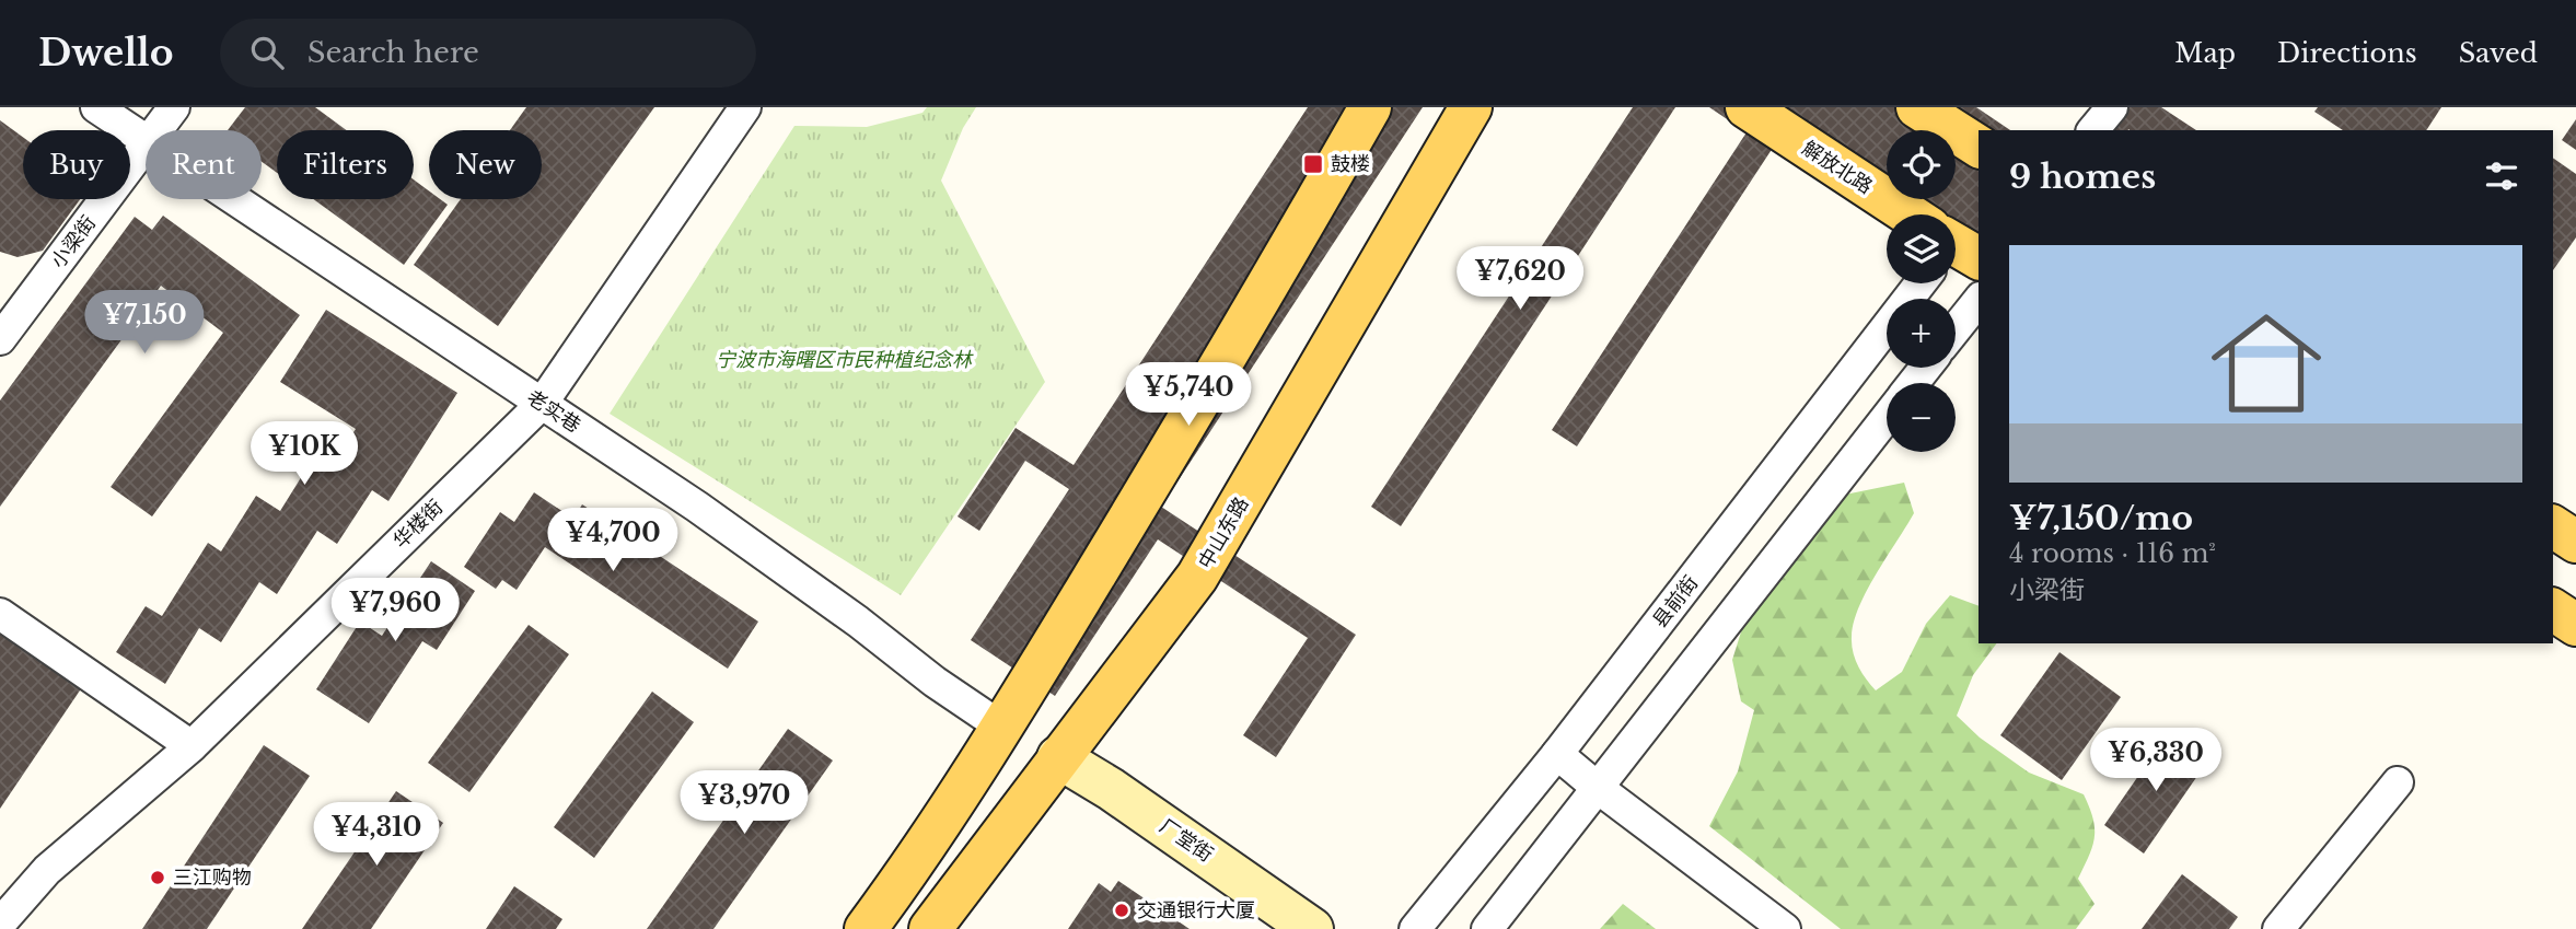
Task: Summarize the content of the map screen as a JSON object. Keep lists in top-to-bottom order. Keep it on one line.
{"streets":{"main road":["解放北路","中山东路"],"street":["小梁街","老实巷","华楼街","县前街","厂堂街"]},"crossings":[["老实巷","华楼街"],["中山东路","厂堂街"]],"parks":["宁波市海曙区市民种植纪念林"],"places":{"transit":["鼓楼"],"other":["三江购物","交通银行大厦"]},"page":{"header":"Dwello","search":"Search here","nav":["Map","Directions","Saved"],"map_buttons":["+","−"],"chip":["Buy","Rent","Filters","New"],"heading":"9 homes","list":[{"name":"¥7,150/mo","note":"4 rooms · 116 m² · 小梁街"}],"price":["¥7,620","¥7,150","¥5,740","¥10K","¥4,700","¥7,960","¥6,330","¥3,970","¥4,310"]}}
